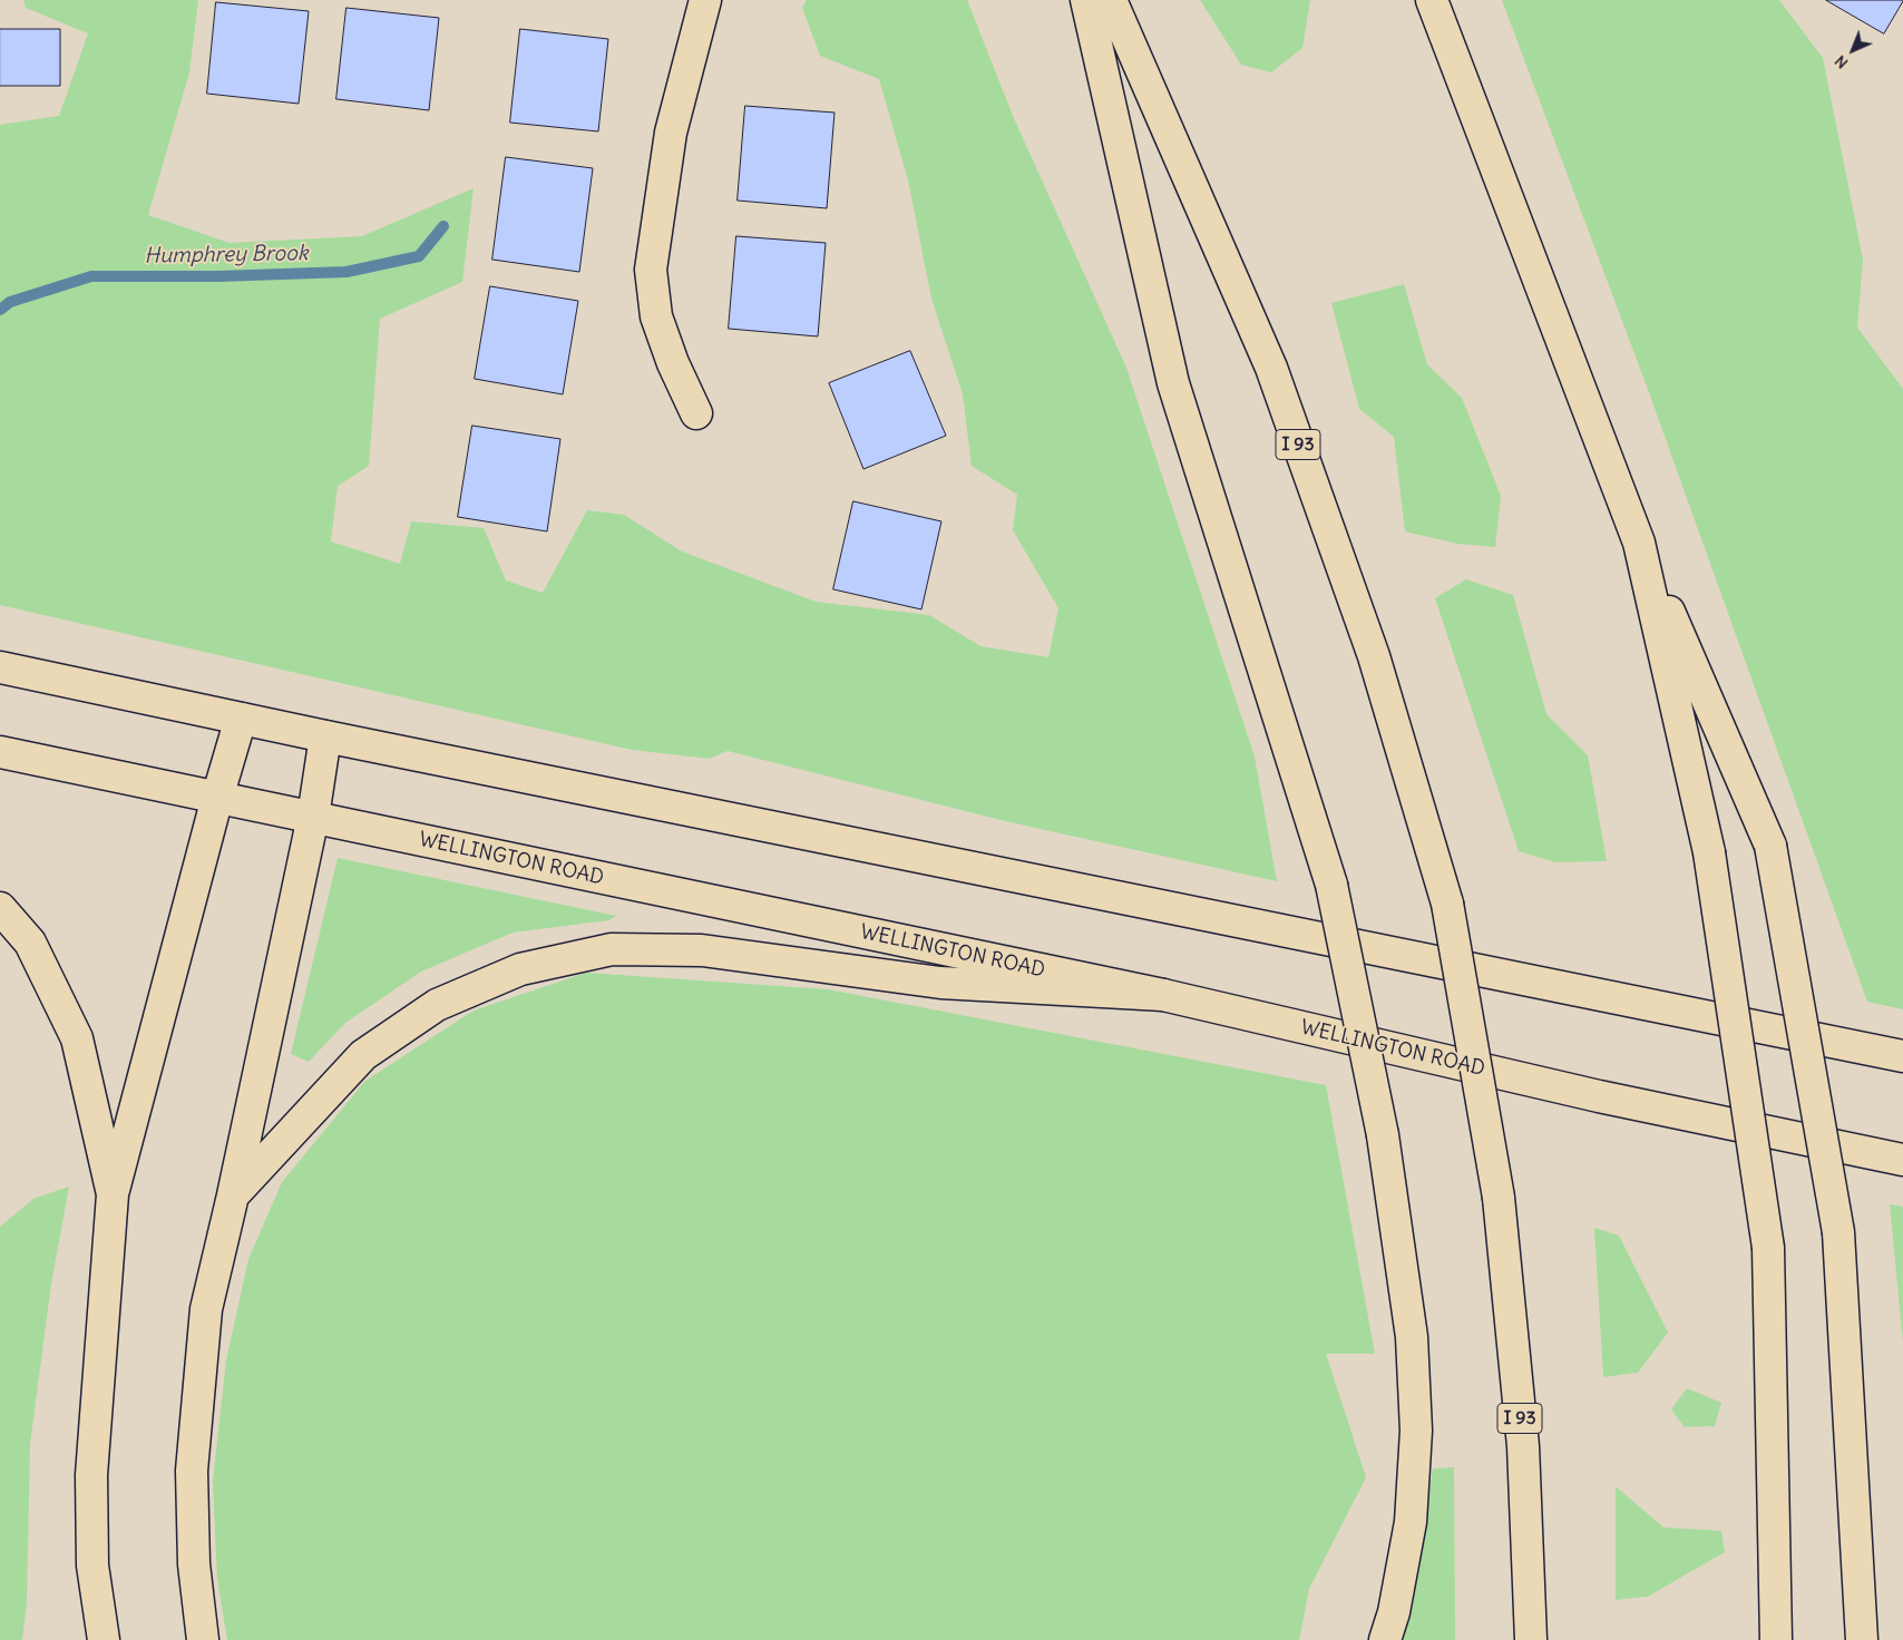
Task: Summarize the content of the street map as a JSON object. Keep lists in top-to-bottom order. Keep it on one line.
{"streets":{"main road":["I 93","WELLINGTON ROAD"]},"water":["Humphrey Brook"],"north":"bottom left"}
